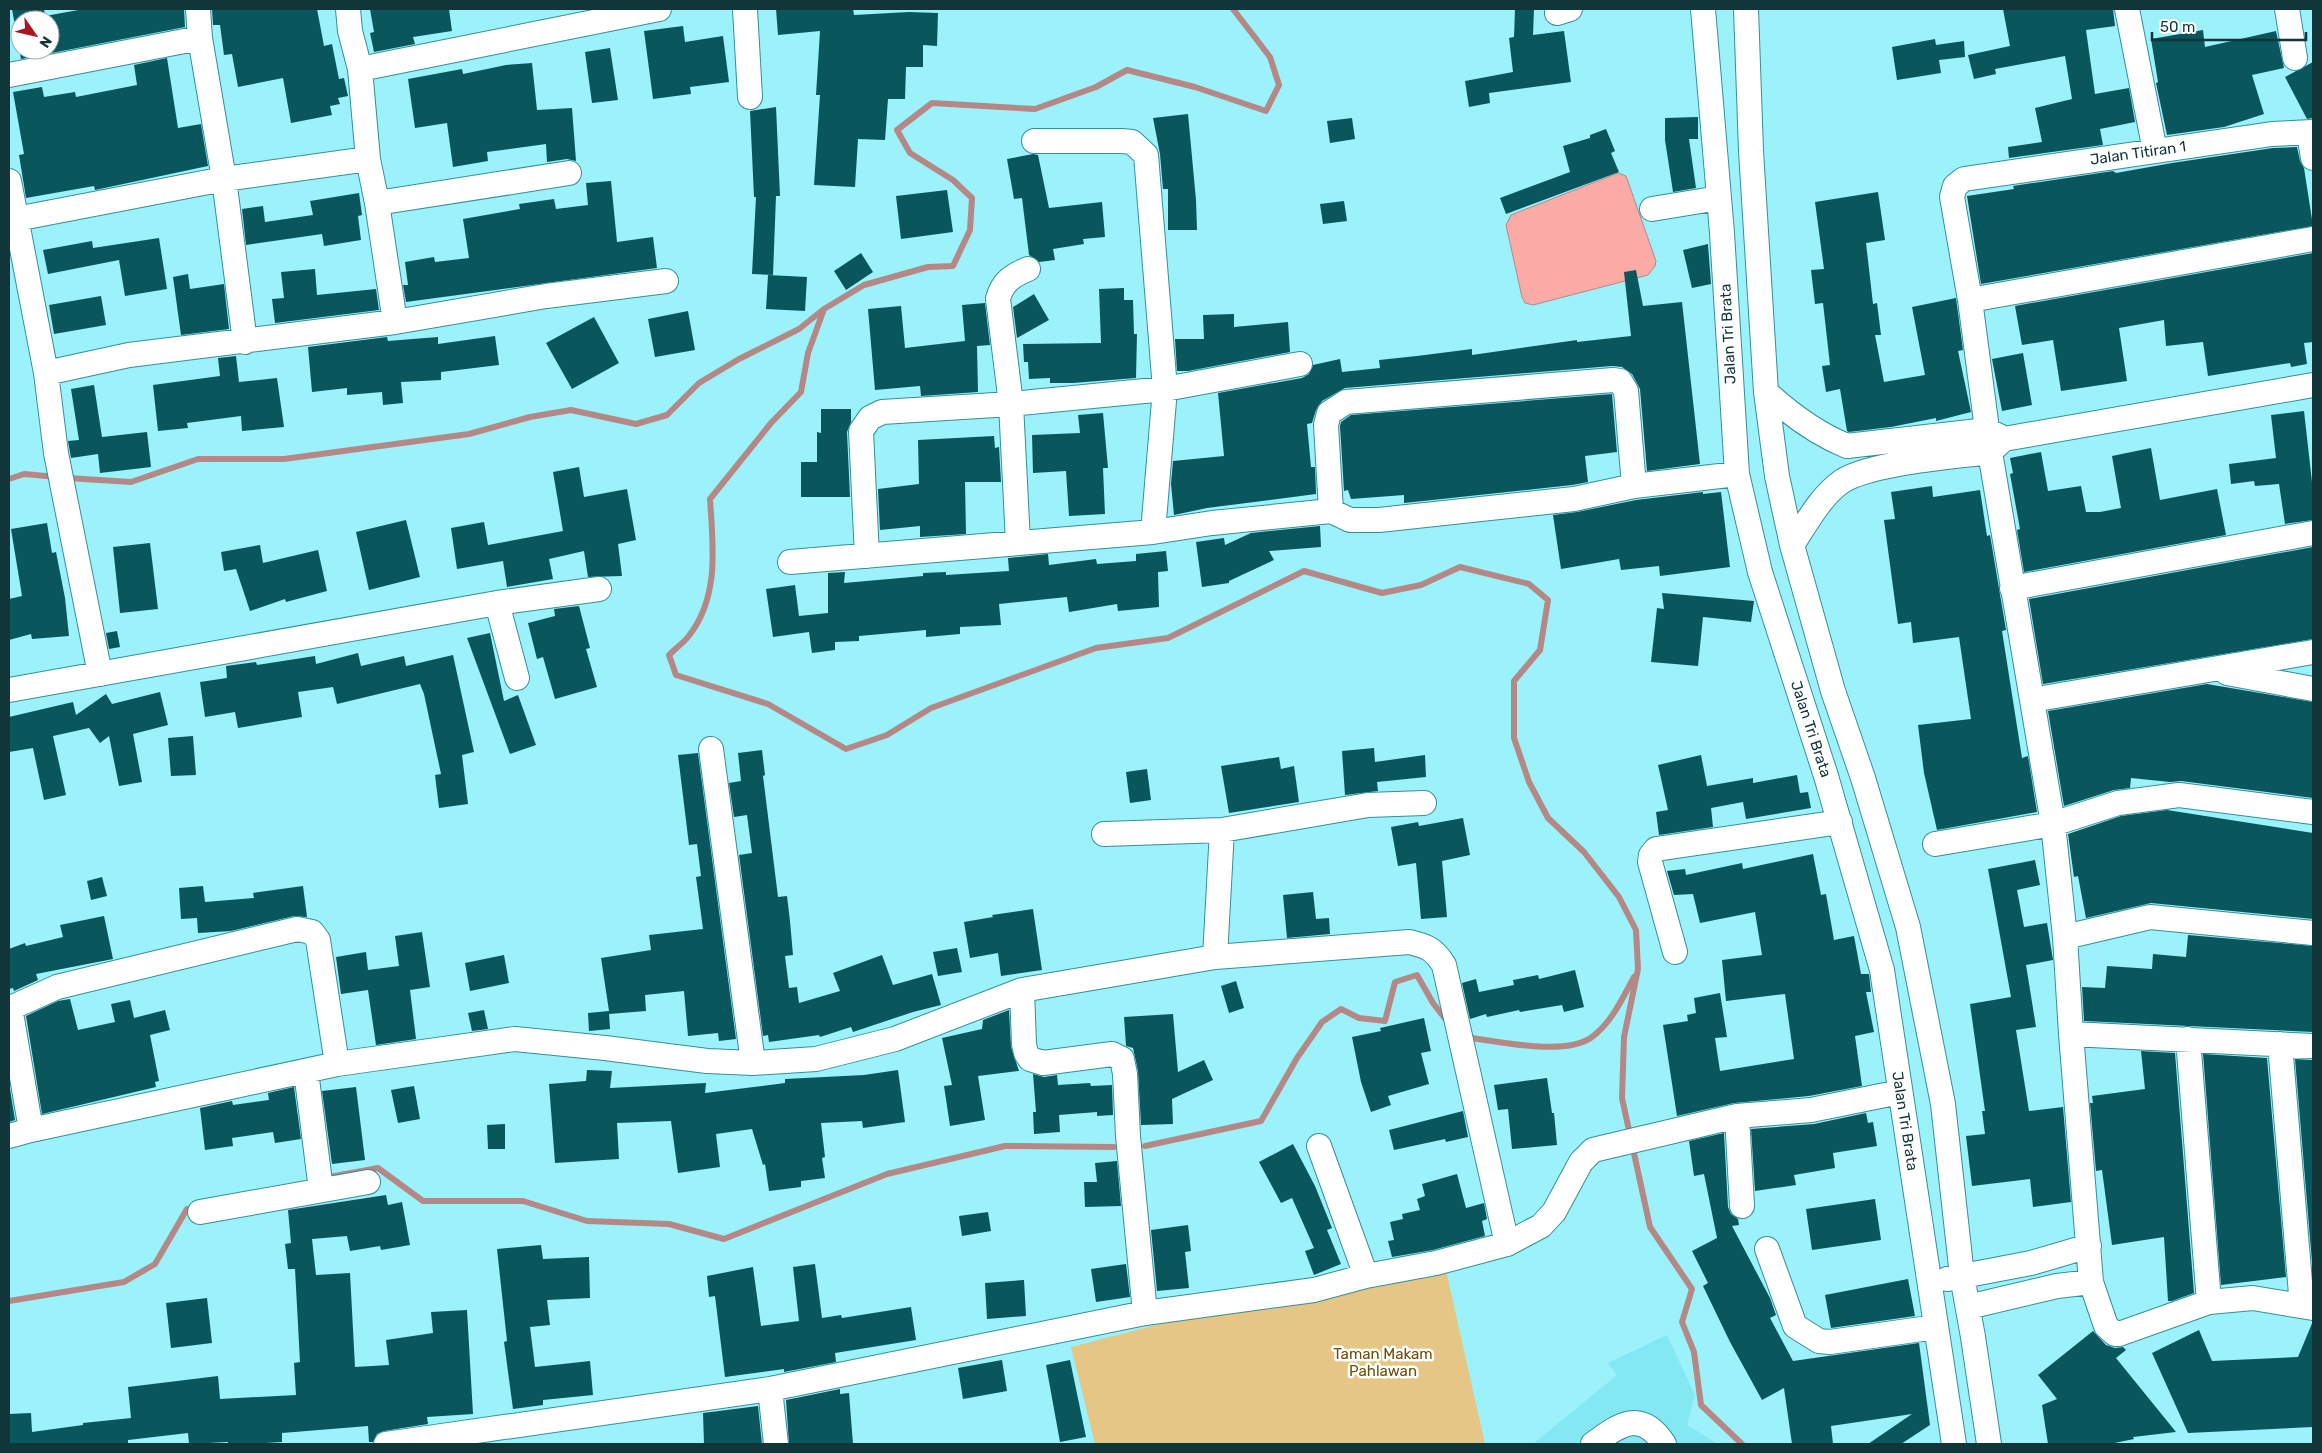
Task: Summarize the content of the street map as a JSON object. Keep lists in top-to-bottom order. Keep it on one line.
{"streets":{"street":["Jalan Titiran 1","Jalan Tri Brata"]},"parks":["Taman Makam Pahlawan"],"scale_bar":"50 m","north":"bottom right"}
